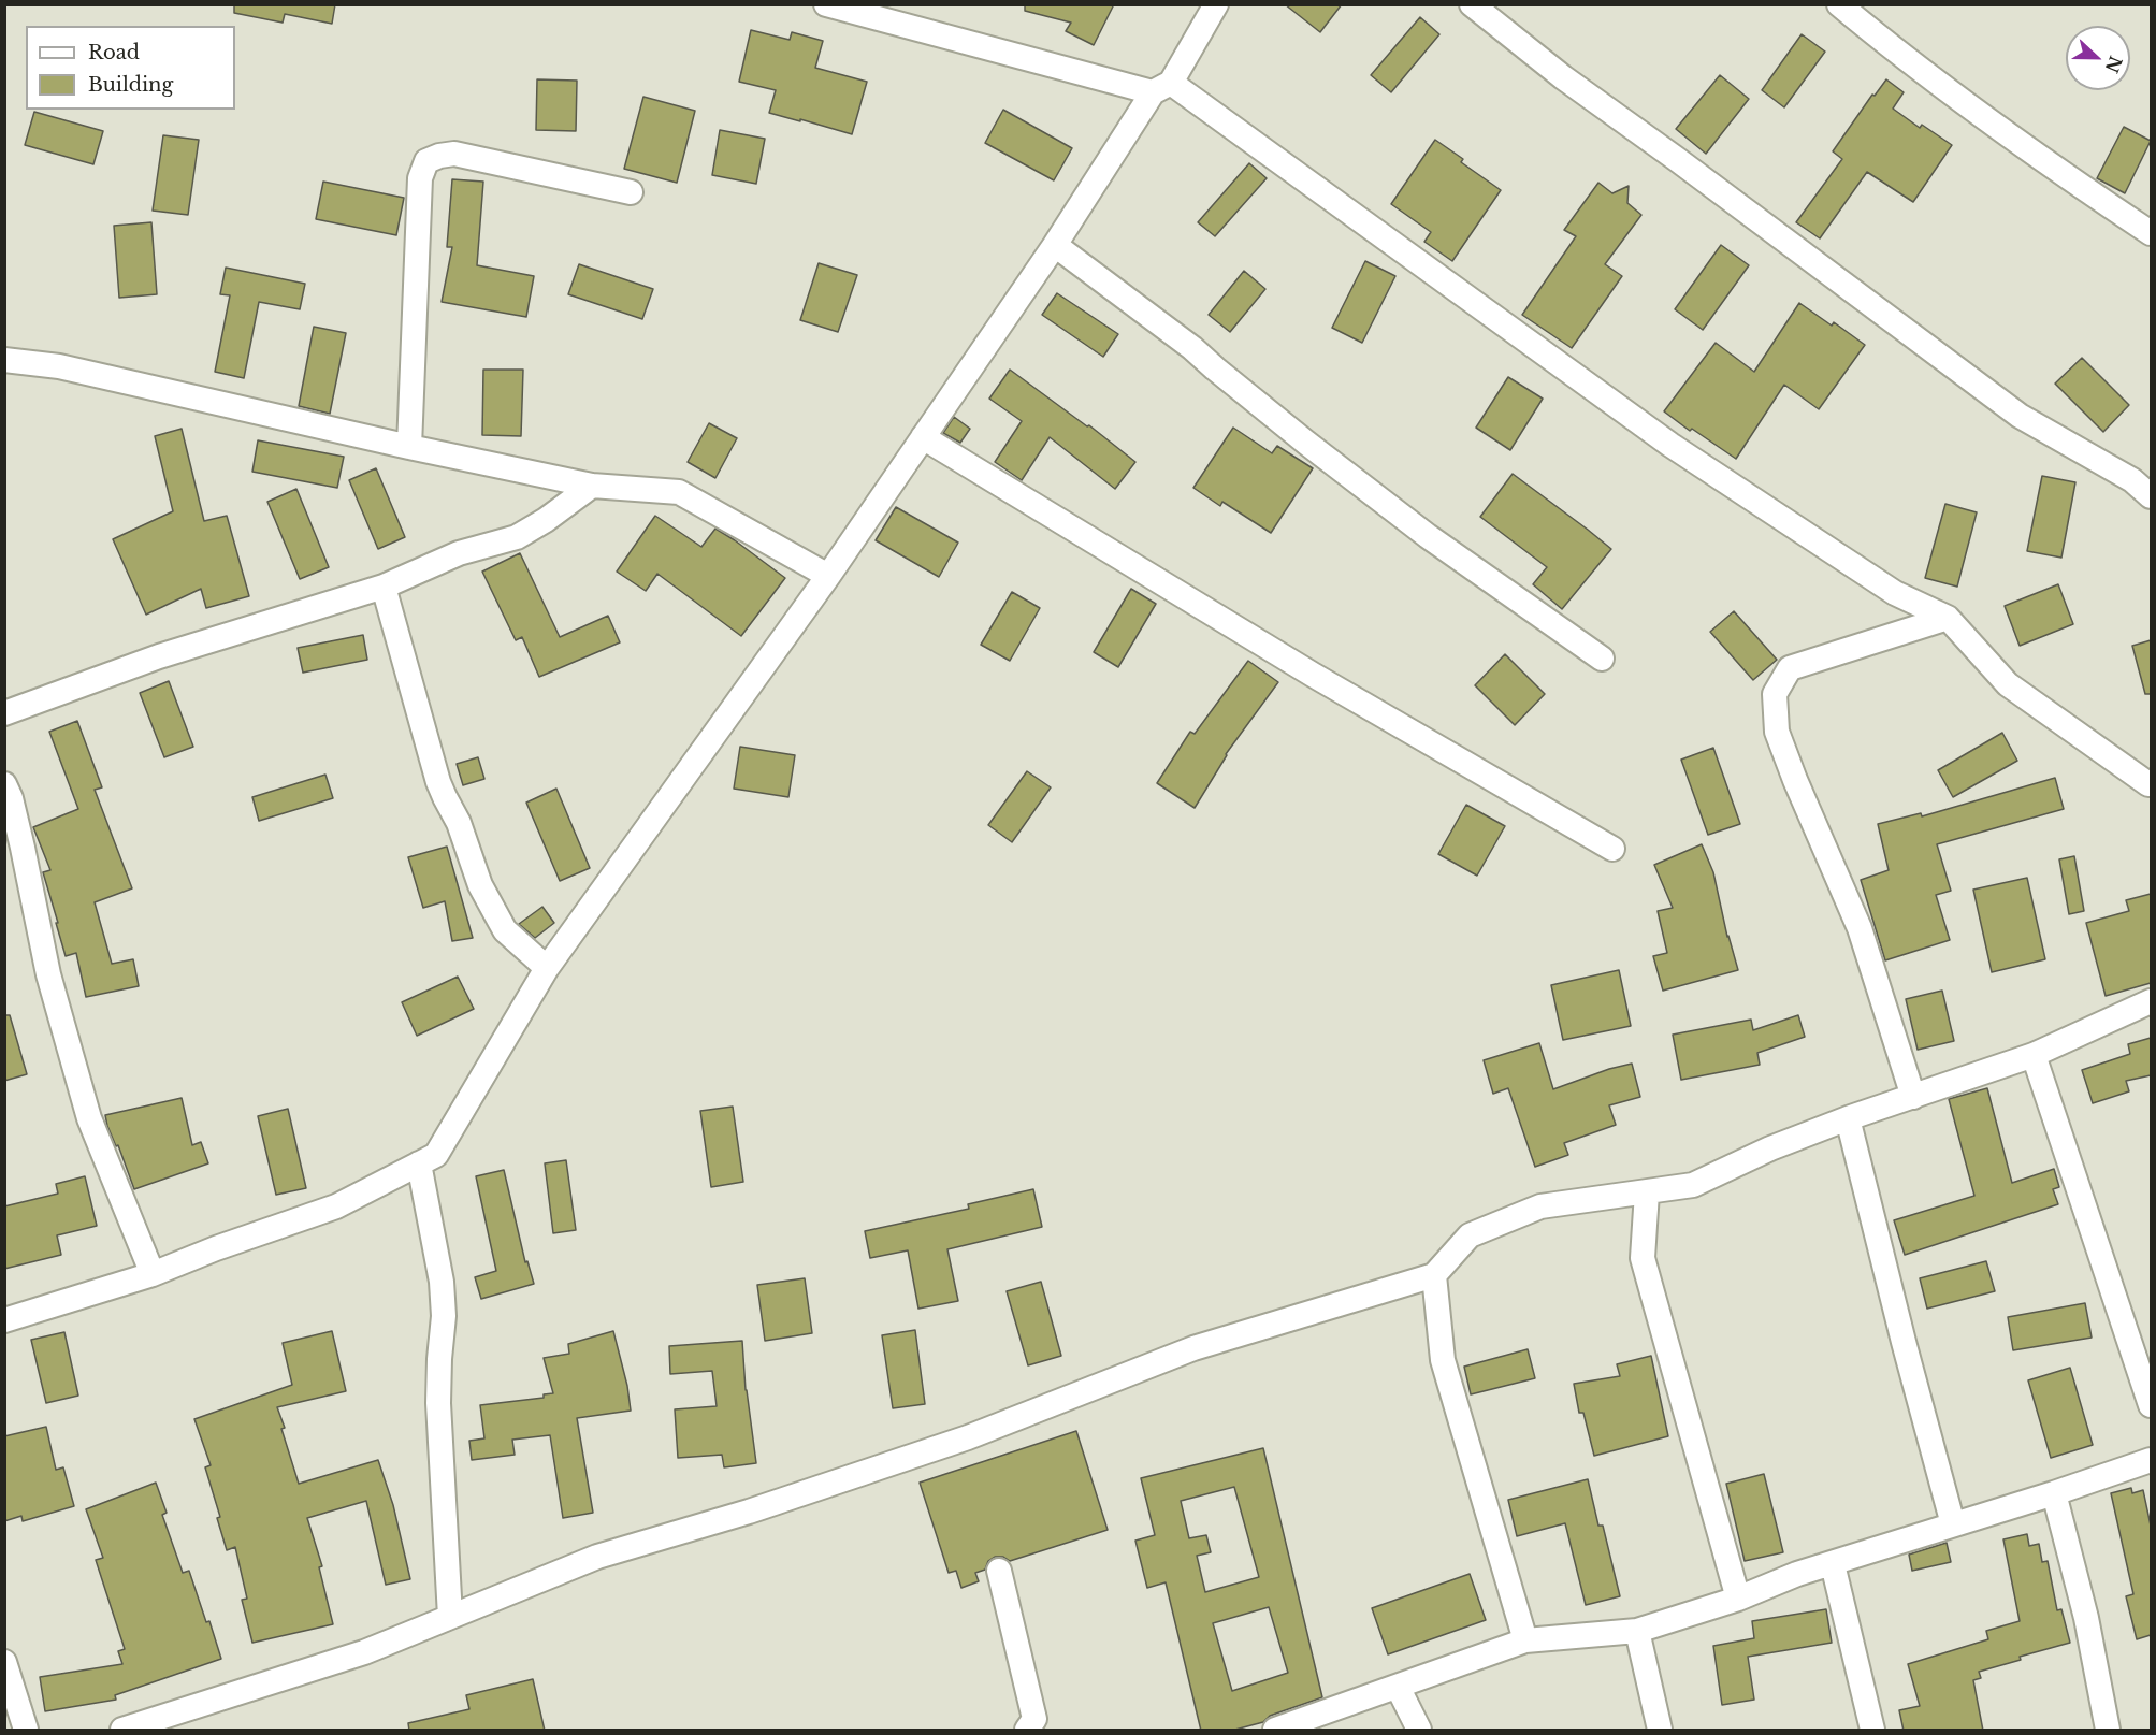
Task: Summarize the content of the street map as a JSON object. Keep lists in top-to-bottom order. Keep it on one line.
{"legend":["Road","Building"],"north":"right"}
